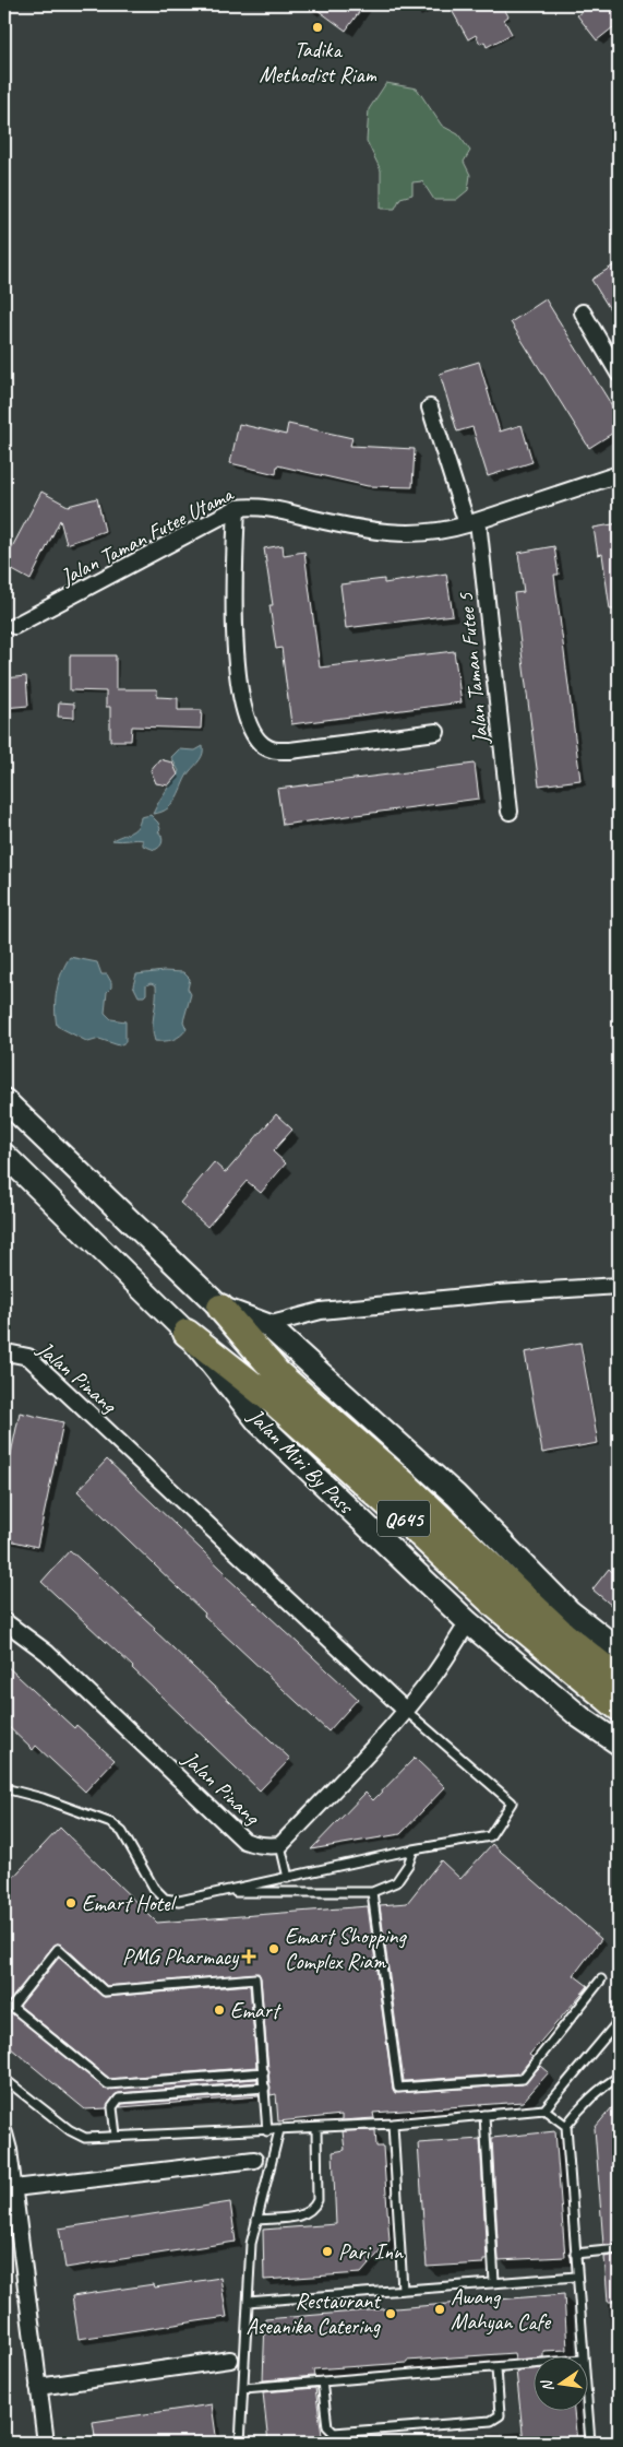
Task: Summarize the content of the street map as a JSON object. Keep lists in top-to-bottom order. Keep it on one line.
{"streets":{"highway":["Q645"],"main road":["Jalan Miri By Pass"],"street":["Jalan Taman Futee Utama","Jalan Taman Futee 5","Jalan Pinang"]},"crossings":[["Jalan Taman Futee Utama","Jalan Taman Futee 5"],["Jalan Miri By Pass","Q645"]],"places":{"other":["Tadika Methodist Riam","Emart Hotel","Emart Shopping Complex Riam","Emart","Pari Inn","Awang Mahyan Cafe","Restaurant Aseanika Catering"],"health":["PMG Pharmacy"]},"north":"left"}
